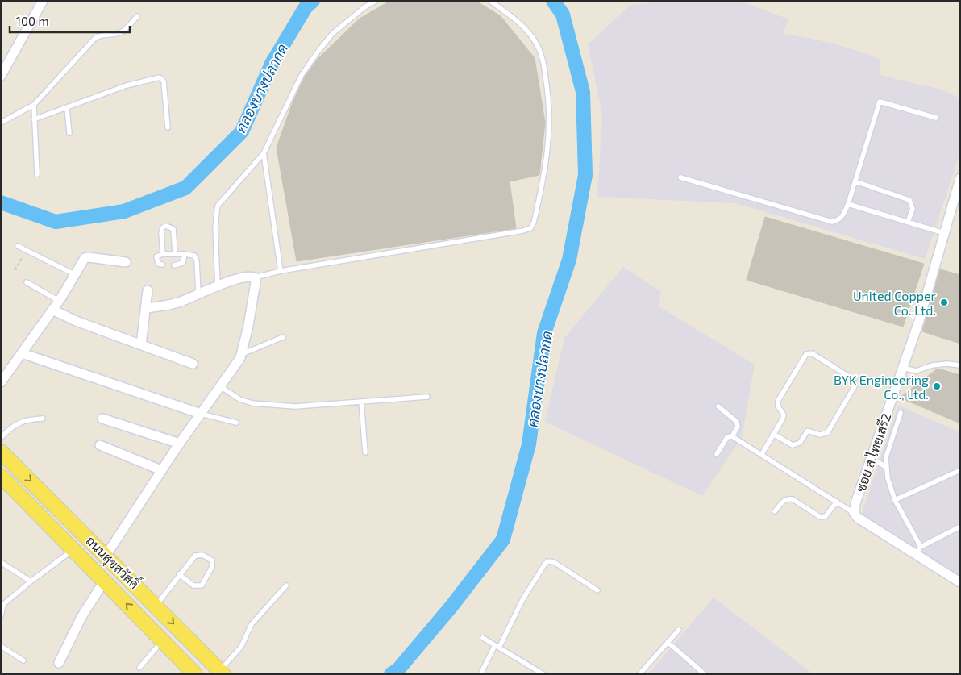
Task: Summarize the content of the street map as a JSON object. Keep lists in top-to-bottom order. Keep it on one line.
{"streets":{"main road":["ถนนสุขสวัสดิ์"],"street":["ซอย ส.ไทยเสรี2"]},"water":["คลองบางปลากด"],"places":["United Copper Co.,Ltd.","BYK Engineering Co., Ltd."],"scale_bar":"100 m"}
